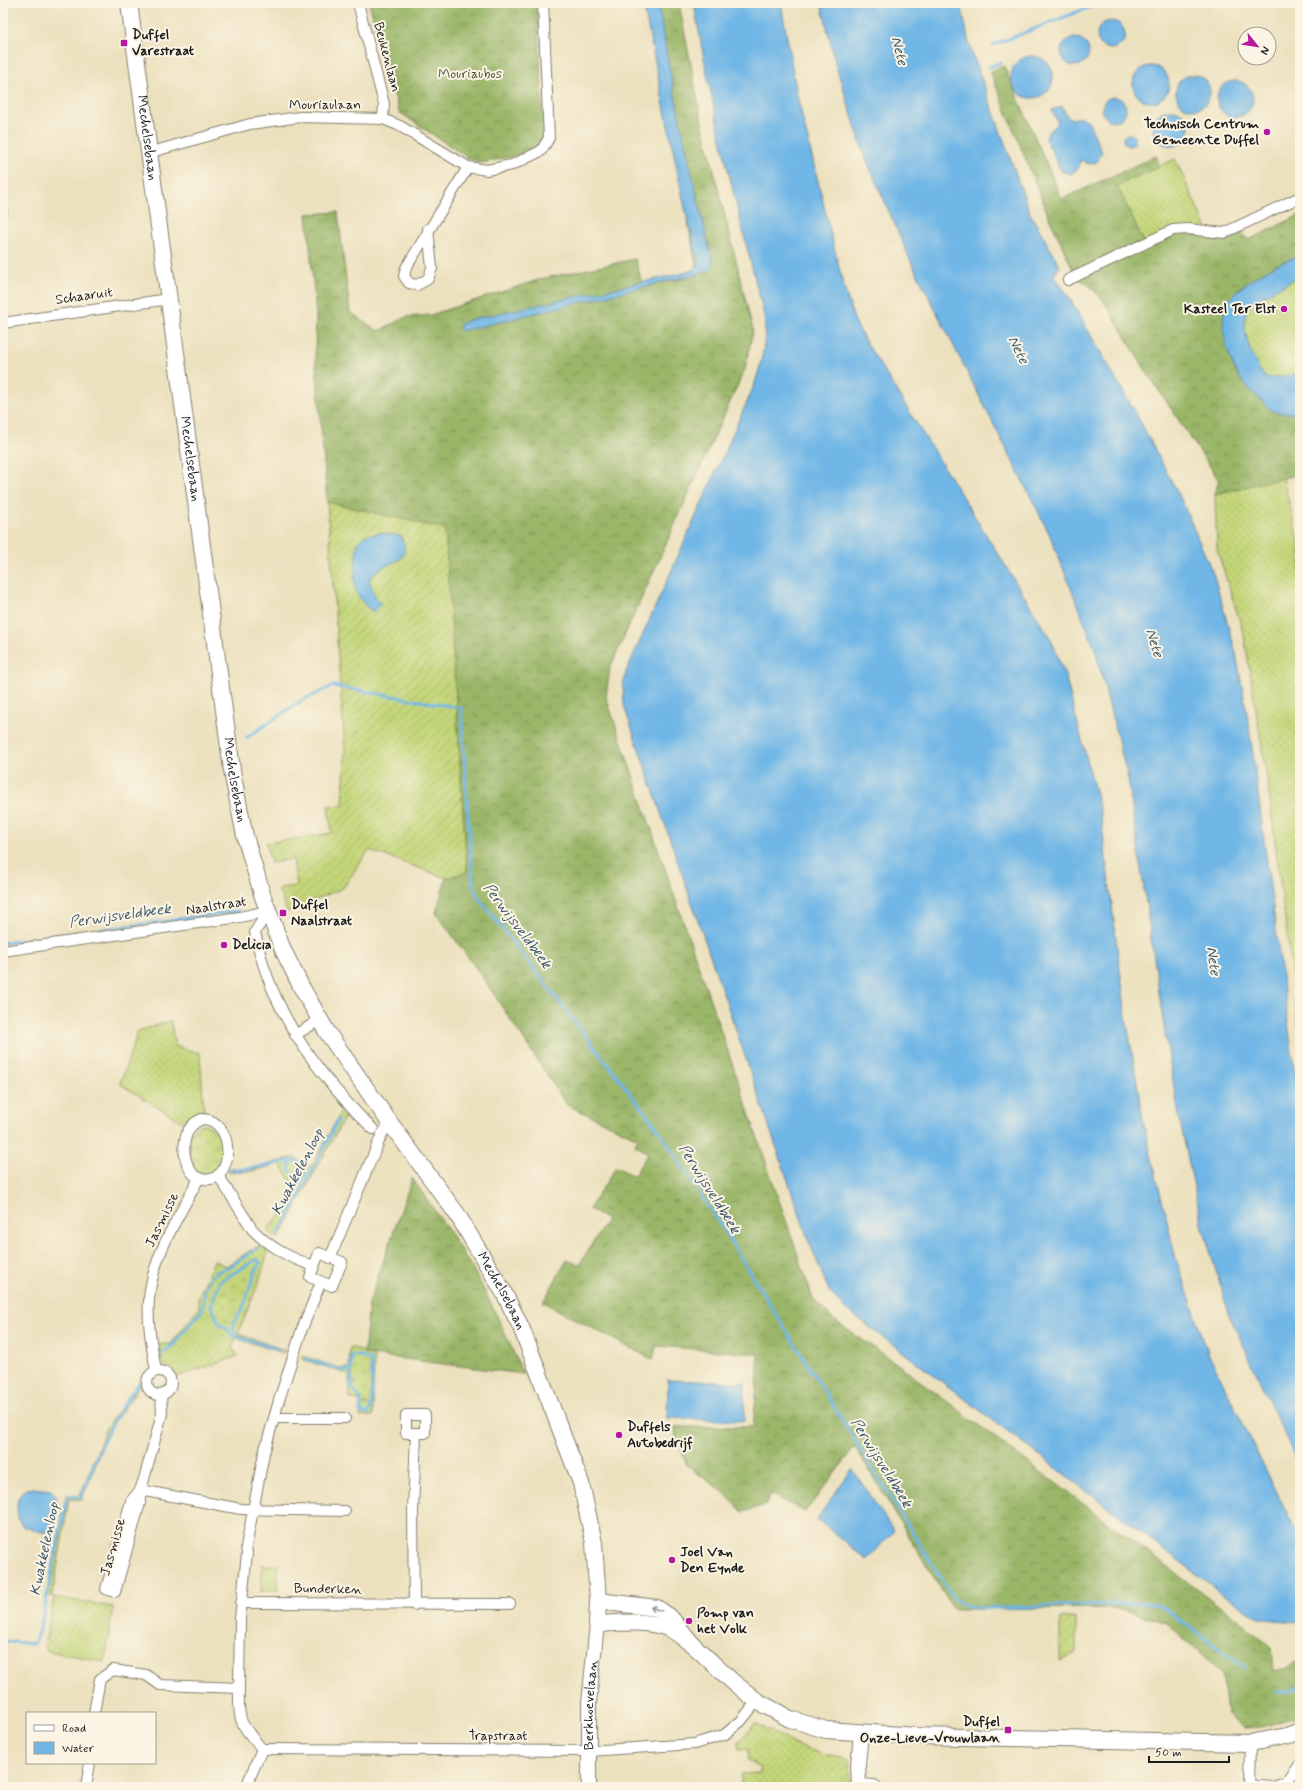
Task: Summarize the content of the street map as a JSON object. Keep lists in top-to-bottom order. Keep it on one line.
{"streets":{"main road":["Mechelsebaan","Berkhoevelaan"],"street":["Beukenlaan","Mouriaulaan","Schaaruit","Naalstraat","Jasmisse","Bunderken","Trapstraat"]},"crossings":[["Beukenlaan","Mouriaulaan"],["Mouriaulaan","Mechelsebaan"],["Mechelsebaan","Schaaruit"],["Mechelsebaan","Naalstraat"],["Mechelsebaan","Berkhoevelaan"],["Berkhoevelaan","Trapstraat"]],"water":["Nete","Perwijsveldbeek","Kwakkelenloop"],"parks":["Mouriaubos"],"places":{"transit":["Duffel Varestraat","Duffel Naalstraat","Duffel Onze-Lieve-Vrouwlaan"],"other":["Technisch Centrum Gemeente Duffel","Kasteel Ter Elst","Delicia","Duffels Autobedrijf","Joel Van Den Eynde","Pomp van het Volk"]},"legend":["Road","Water"],"scale_bar":"50 m","north":"bottom right"}
